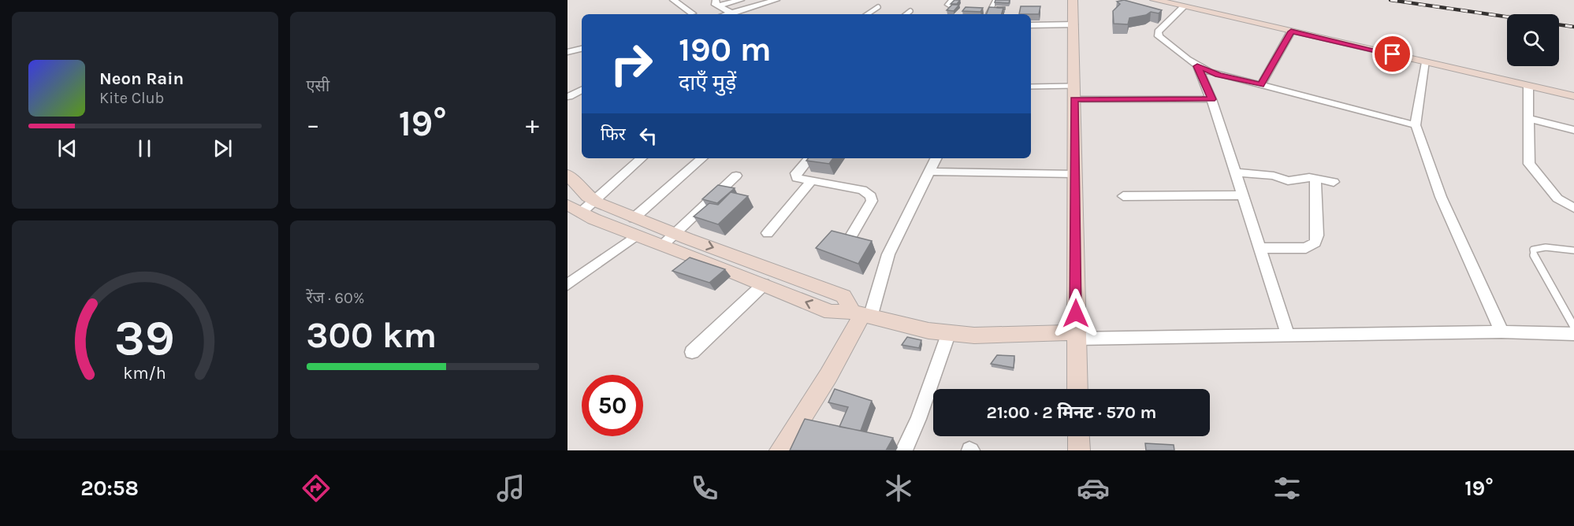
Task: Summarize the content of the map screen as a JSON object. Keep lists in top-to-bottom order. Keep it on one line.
{"page":{"tile":["एसी",["रेंज · 60%","300 km"]],"turn":["190 m","दाएँ मुड़ें"],"song":["Neon Rain","Kite Club"],"heat":["−","19°","+"],"then":"फिर","limit":"50","trip":"21:00 · 2 मिनट · 570 m","tabs":["20:58","19°"],"gauge":["39","km/h"]}}
